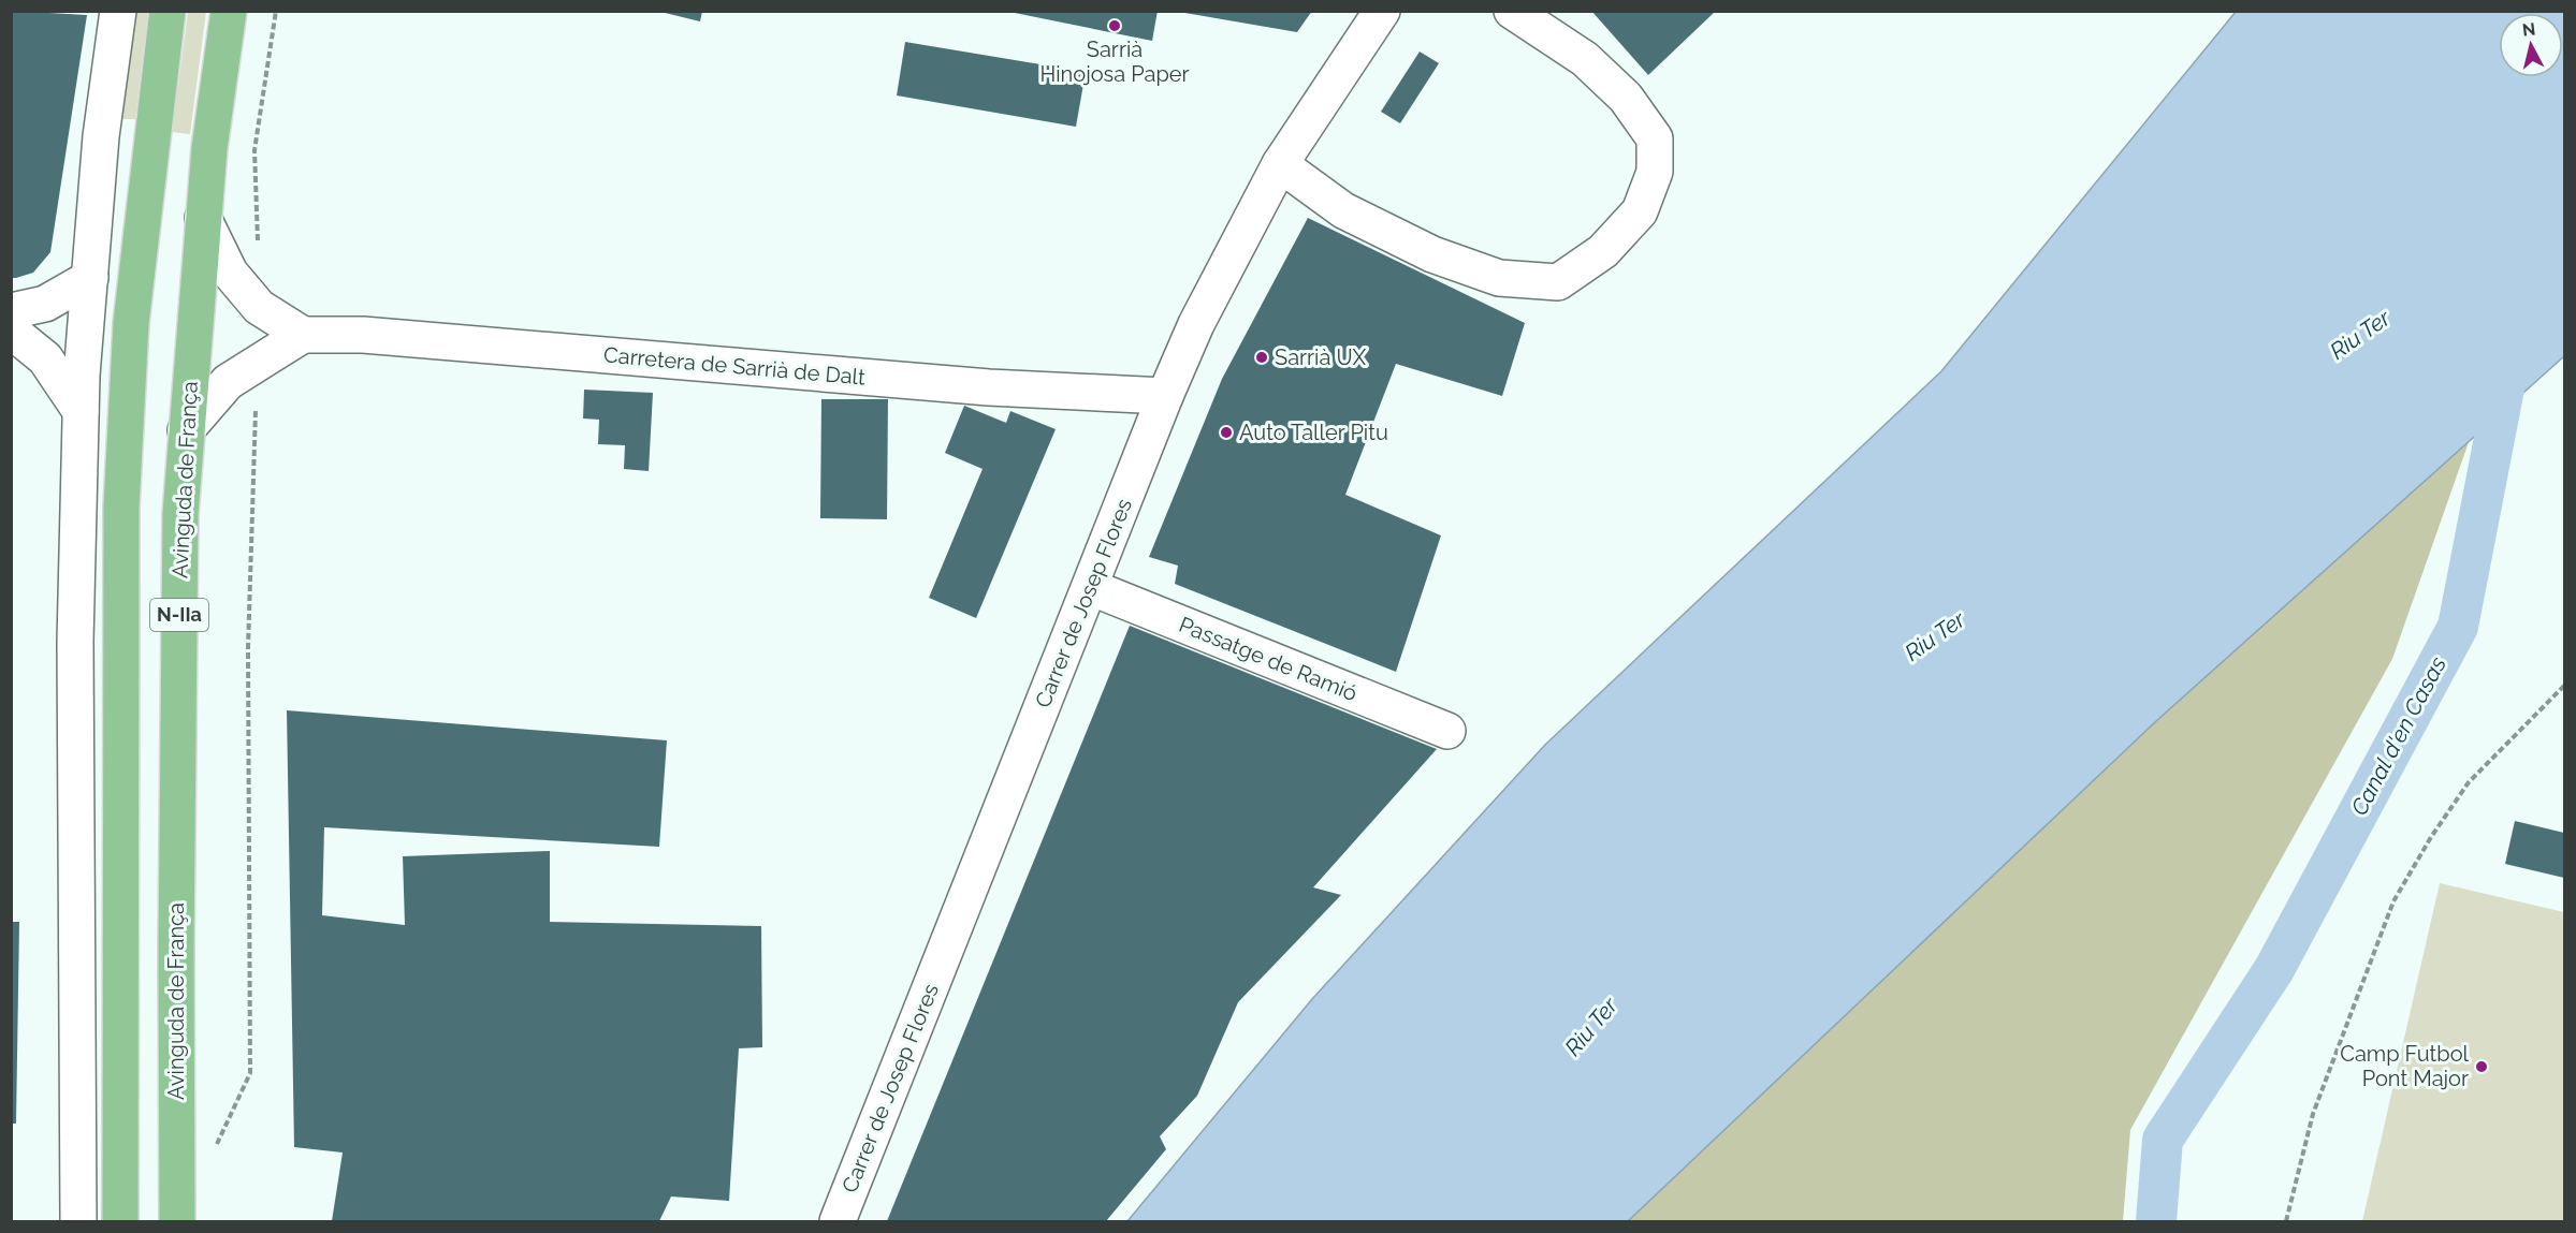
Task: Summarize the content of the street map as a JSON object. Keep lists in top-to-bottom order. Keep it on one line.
{"streets":{"main road":["Avinguda de França","N-IIa"],"street":["Carretera de Sarrià de Dalt","Carrer de Josep Flores","Passatge de Ramió"]},"crossings":[["Carretera de Sarrià de Dalt","Carrer de Josep Flores"],["Carrer de Josep Flores","Passatge de Ramió"]],"water":["Riu Ter","Canal d'en Casas"],"places":["Sarrià Hinojosa Paper","Sarrià UX","Auto Taller Pitu","Camp Futbol Pont Major"],"north":"top"}
